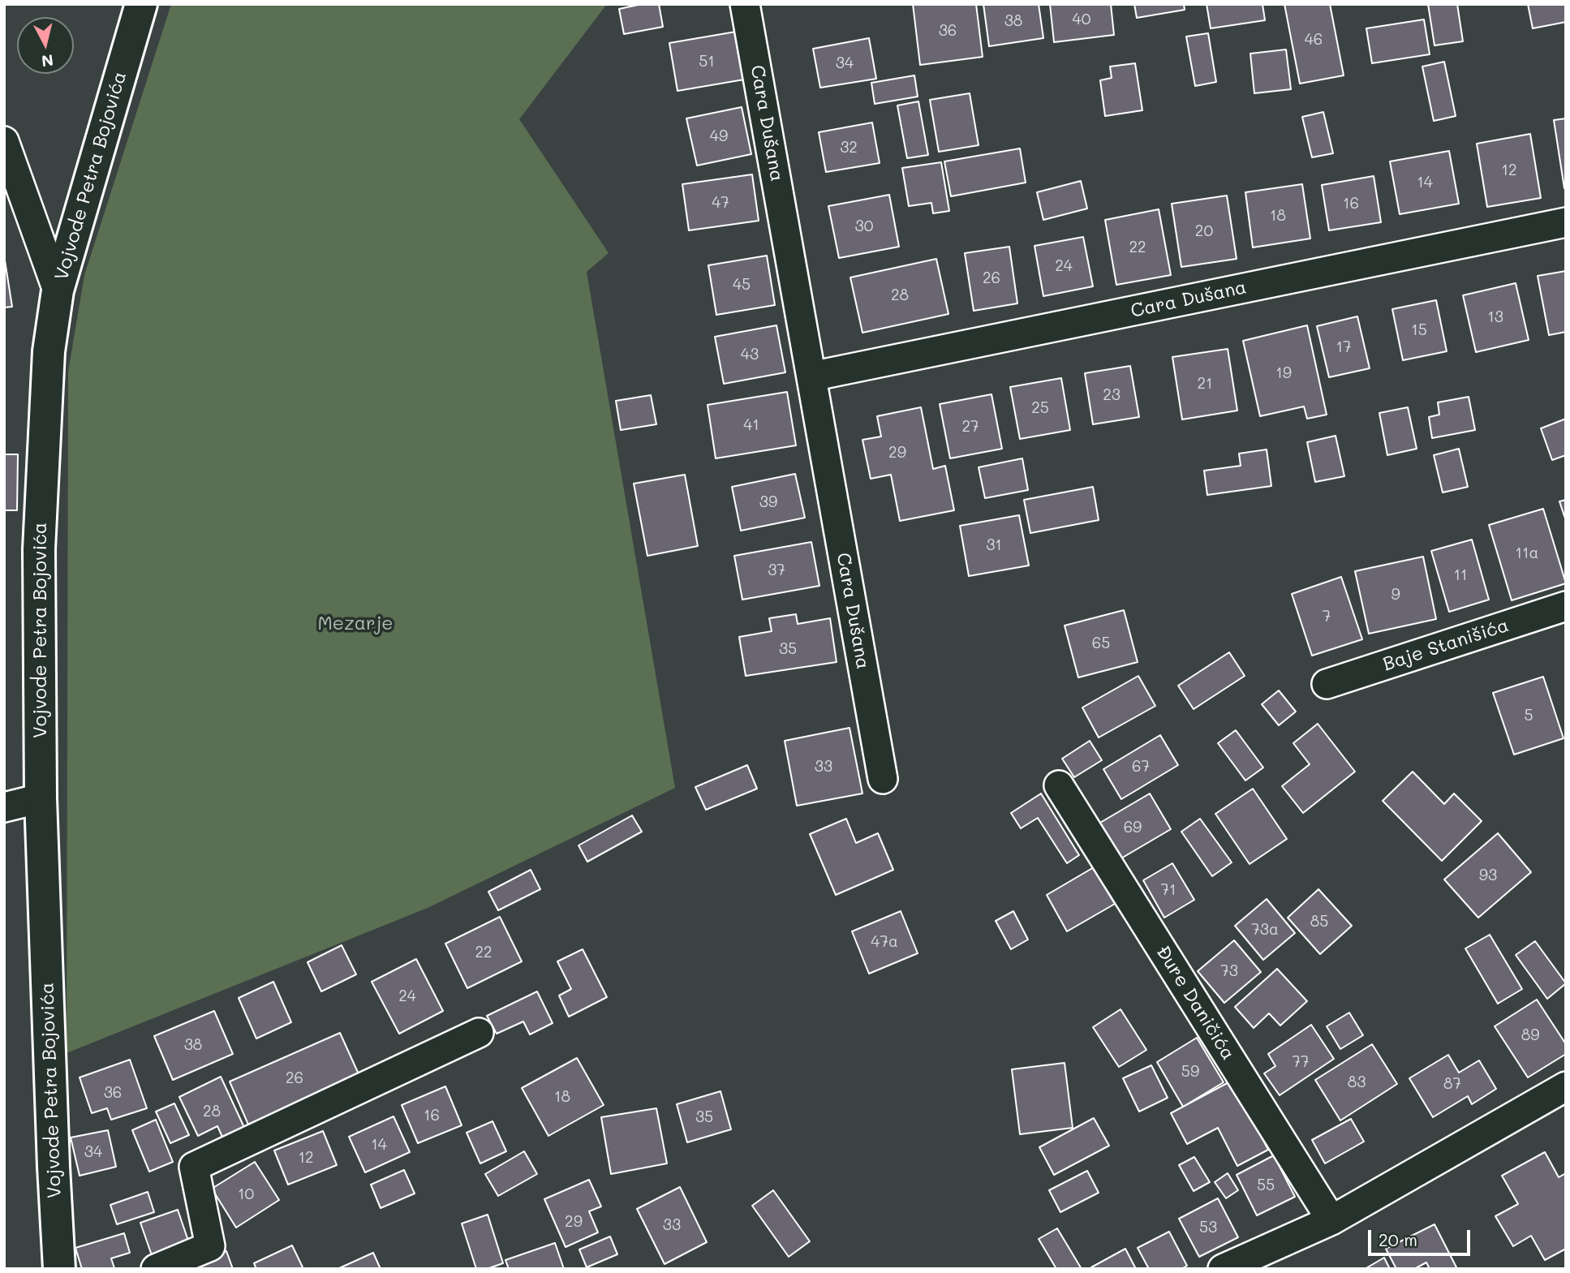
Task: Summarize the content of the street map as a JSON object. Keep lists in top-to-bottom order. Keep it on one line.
{"streets":{"street":["Cara Dušana","Vojvode Petra Bojovića","Baje Stanišića","Đure Daničića"]},"parks":["Mezarje"],"house_numbers":["40","38","36","46","51","34","49","32","12","14","47","16","18","30","20","22","24","26","45","28","13","15","17","43","19","21","23","25","41","27","29","39","31","11a","37","11","9","7","65","35","5","33","67","69","93","71","85","73a","47a","22","73","24","89","38","77","59","26","83","87","36","18","28","16","35","14","34","12","55","10","29","33","53"],"scale_bar":"20 m","north":"bottom"}
